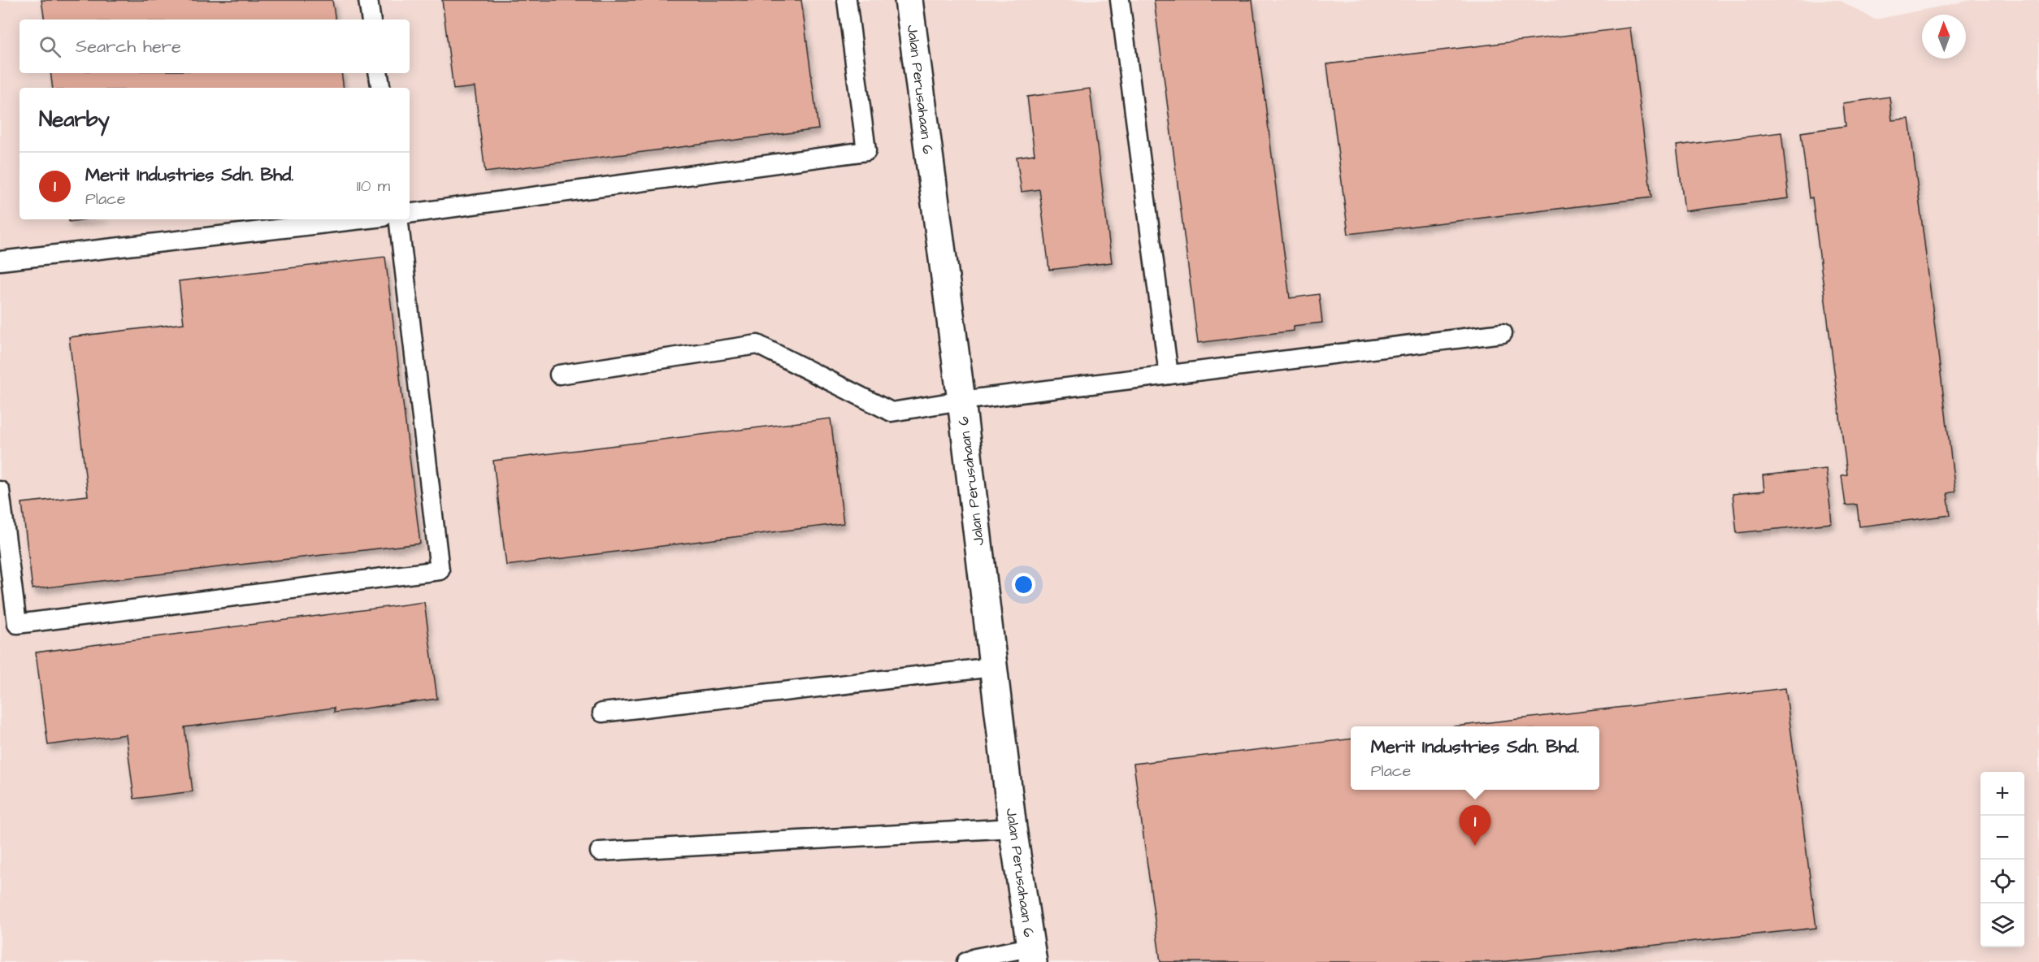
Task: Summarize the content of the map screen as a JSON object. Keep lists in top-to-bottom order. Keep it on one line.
{"streets":{"street":["Jalan Perusahaan 6"]},"north":"top","page":{"search":"Search here","heading":"Nearby","list":[{"mark":"1","name":"Merit Industries Sdn. Bhd.","note":"Place","value":"110 m"}],"popup":["Merit Industries Sdn. Bhd.","Place"],"map_buttons":["+","−"],"pins":"1"}}
